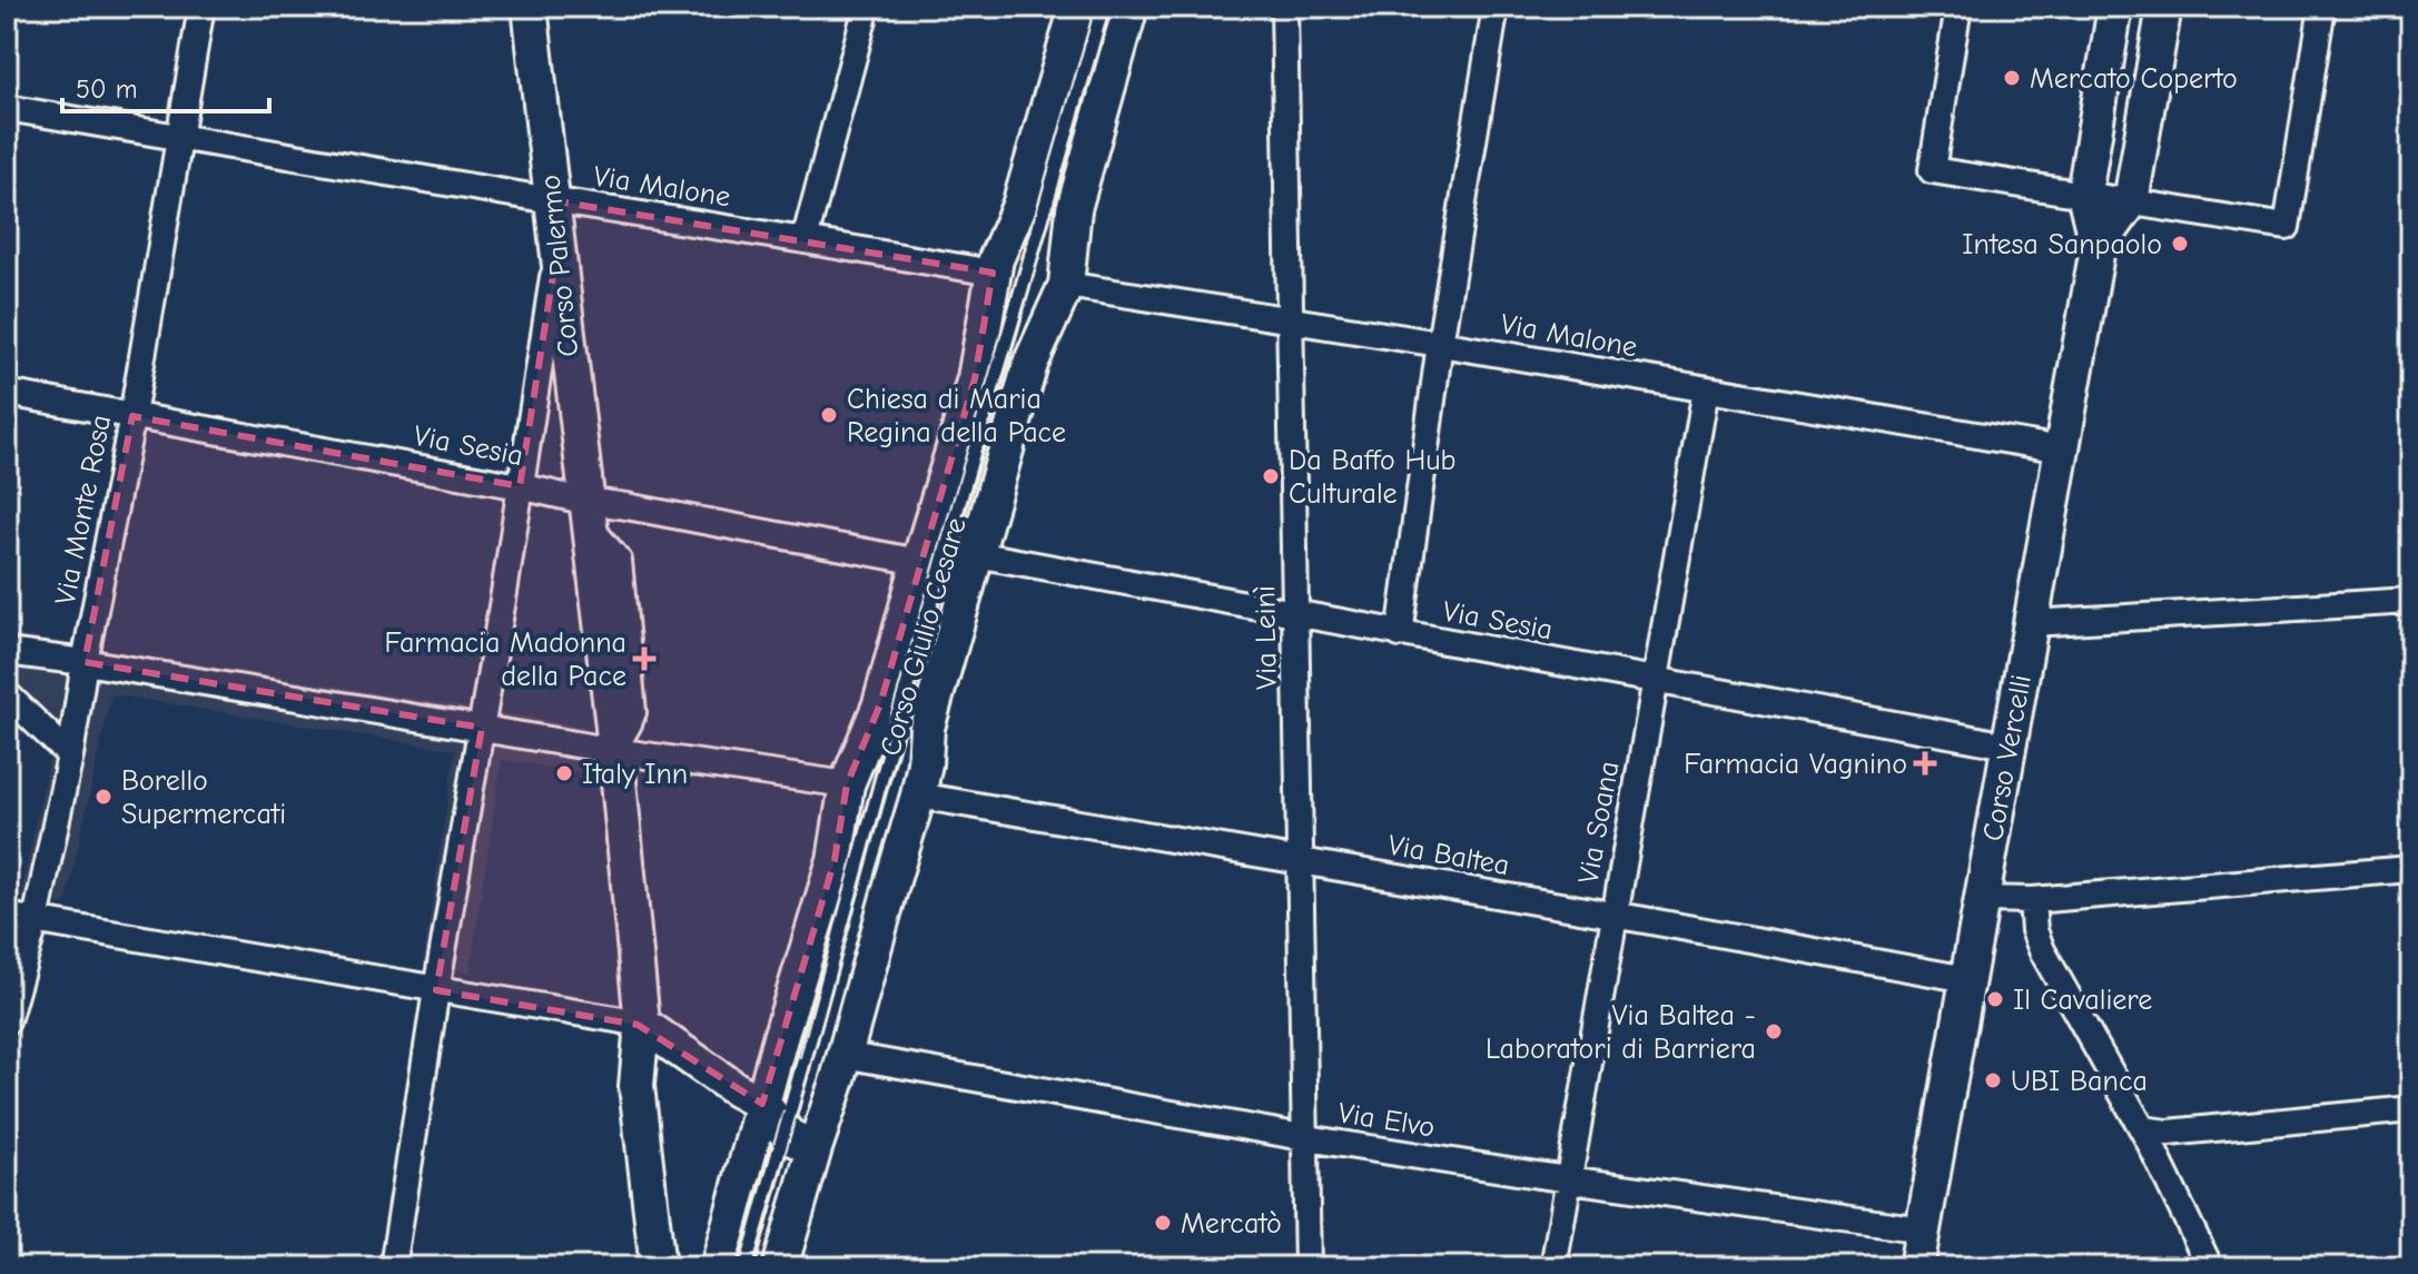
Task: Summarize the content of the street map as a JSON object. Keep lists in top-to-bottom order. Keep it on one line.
{"streets":{"main road":["Corso Palermo","Corso Giulio Cesare","Corso Vercelli"],"street":["Via Malone","Via Sesia","Via Monte Rosa","Via Leinì","Via Soana","Via Baltea","Via Elvo"]},"crossings":[["Via Malone","Corso Palermo"],["Via Malone","Via Monte Rosa"],["Via Malone","Corso Giulio Cesare"],["Via Malone","Via Leinì"],["Via Malone","Corso Vercelli"],["Via Malone","Via Soana"],["Corso Palermo","Via Sesia"],["Via Sesia","Via Monte Rosa"],["Via Sesia","Corso Giulio Cesare"],["Via Sesia","Via Leinì"],["Via Sesia","Corso Vercelli"],["Via Sesia","Via Soana"],["Corso Giulio Cesare","Via Baltea"],["Corso Giulio Cesare","Via Elvo"],["Via Leinì","Via Baltea"],["Via Leinì","Via Elvo"],["Corso Vercelli","Via Baltea"],["Corso Vercelli","Via Elvo"],["Via Soana","Via Baltea"],["Via Soana","Via Elvo"]],"places":{"other":["Mercato Coperto","Intesa Sanpaolo","Chiesa di Maria Regina della Pace","Da Baffo Hub Culturale","Italy Inn","Borello Supermercati","Il Cavaliere","Via Baltea - Laboratori di Barriera","UBI Banca","Mercatò"],"health":["Farmacia Madonna della Pace","Farmacia Vagnino"]},"scale_bar":"50 m"}
